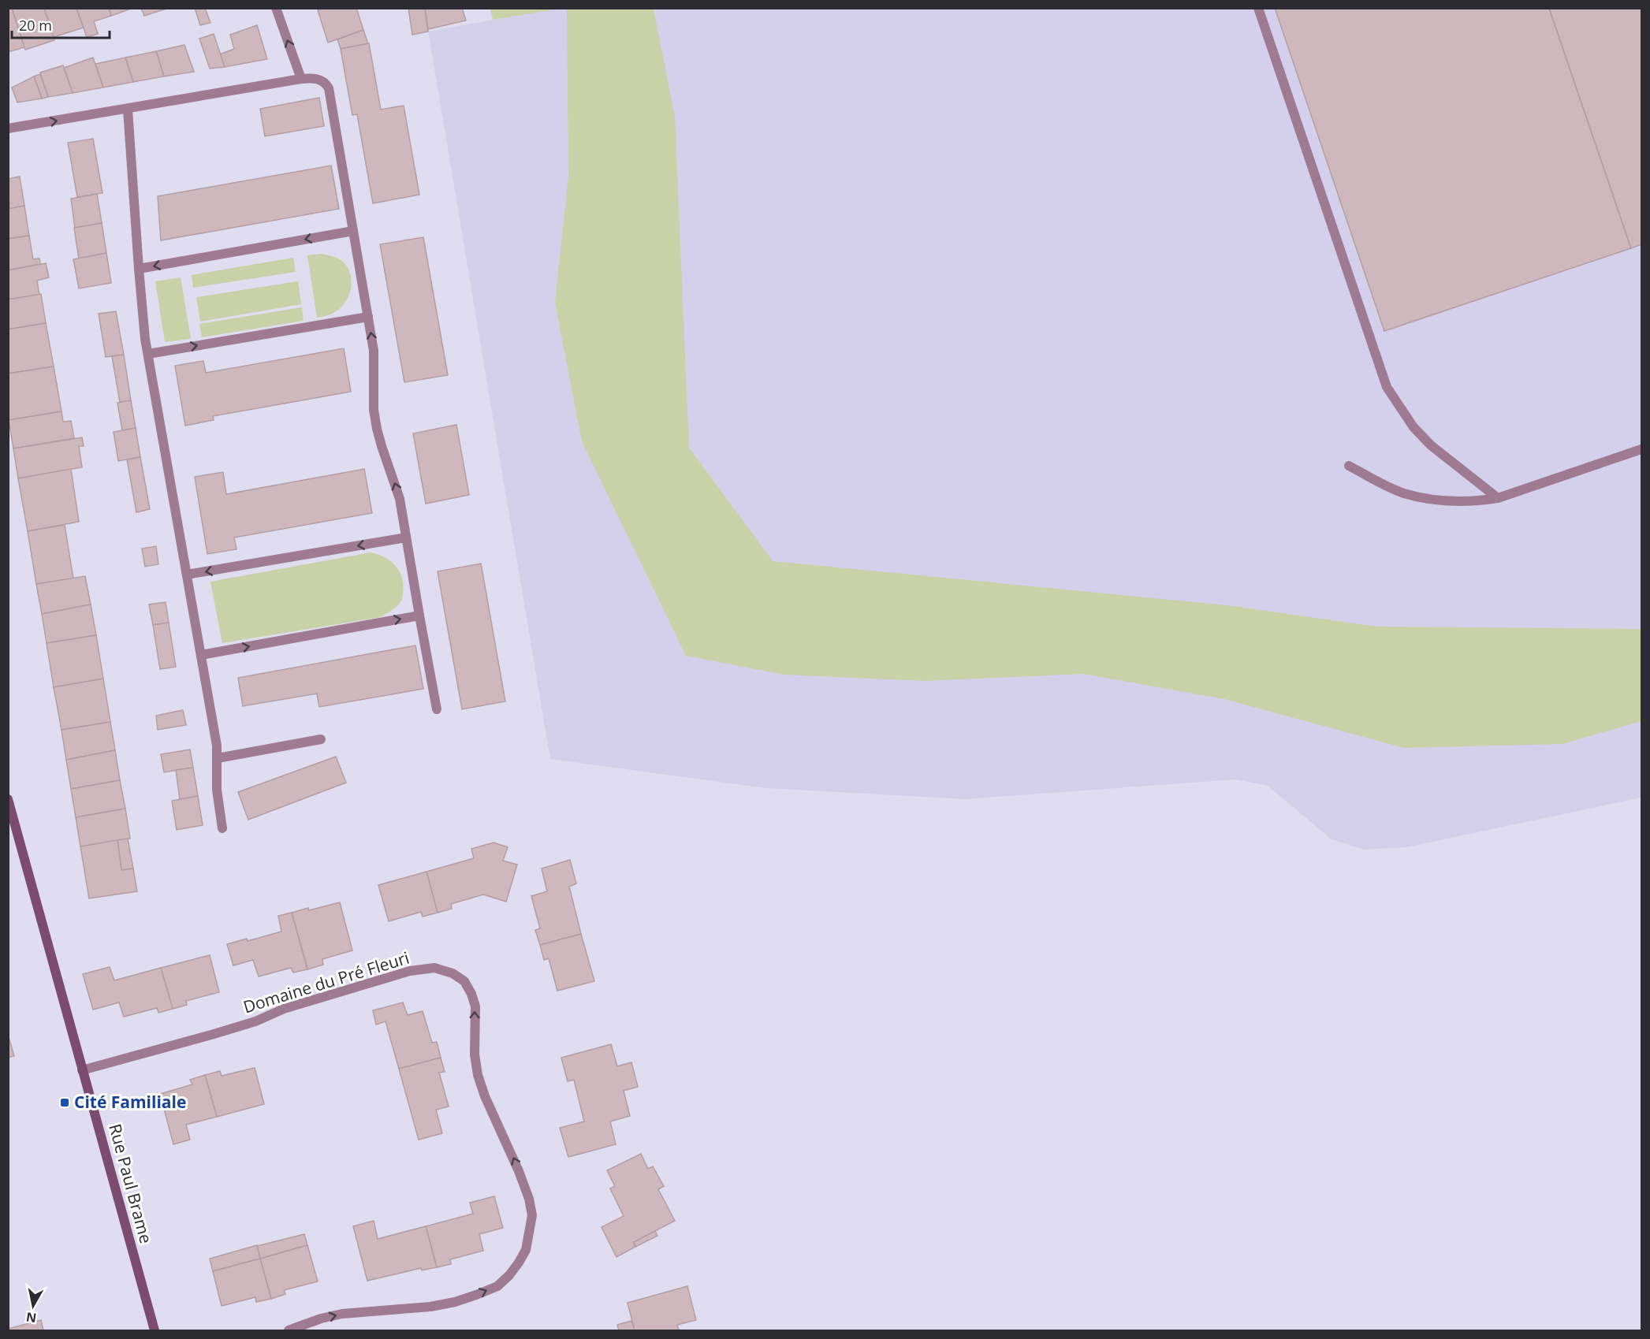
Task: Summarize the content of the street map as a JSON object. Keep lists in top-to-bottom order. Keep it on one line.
{"streets":{"street":["Domaine du Pré Fleuri","Rue Paul Brame"]},"crossings":[["Domaine du Pré Fleuri","Rue Paul Brame"]],"places":{"transit":["Cité Familiale"]},"scale_bar":"20 m","north":"bottom"}
